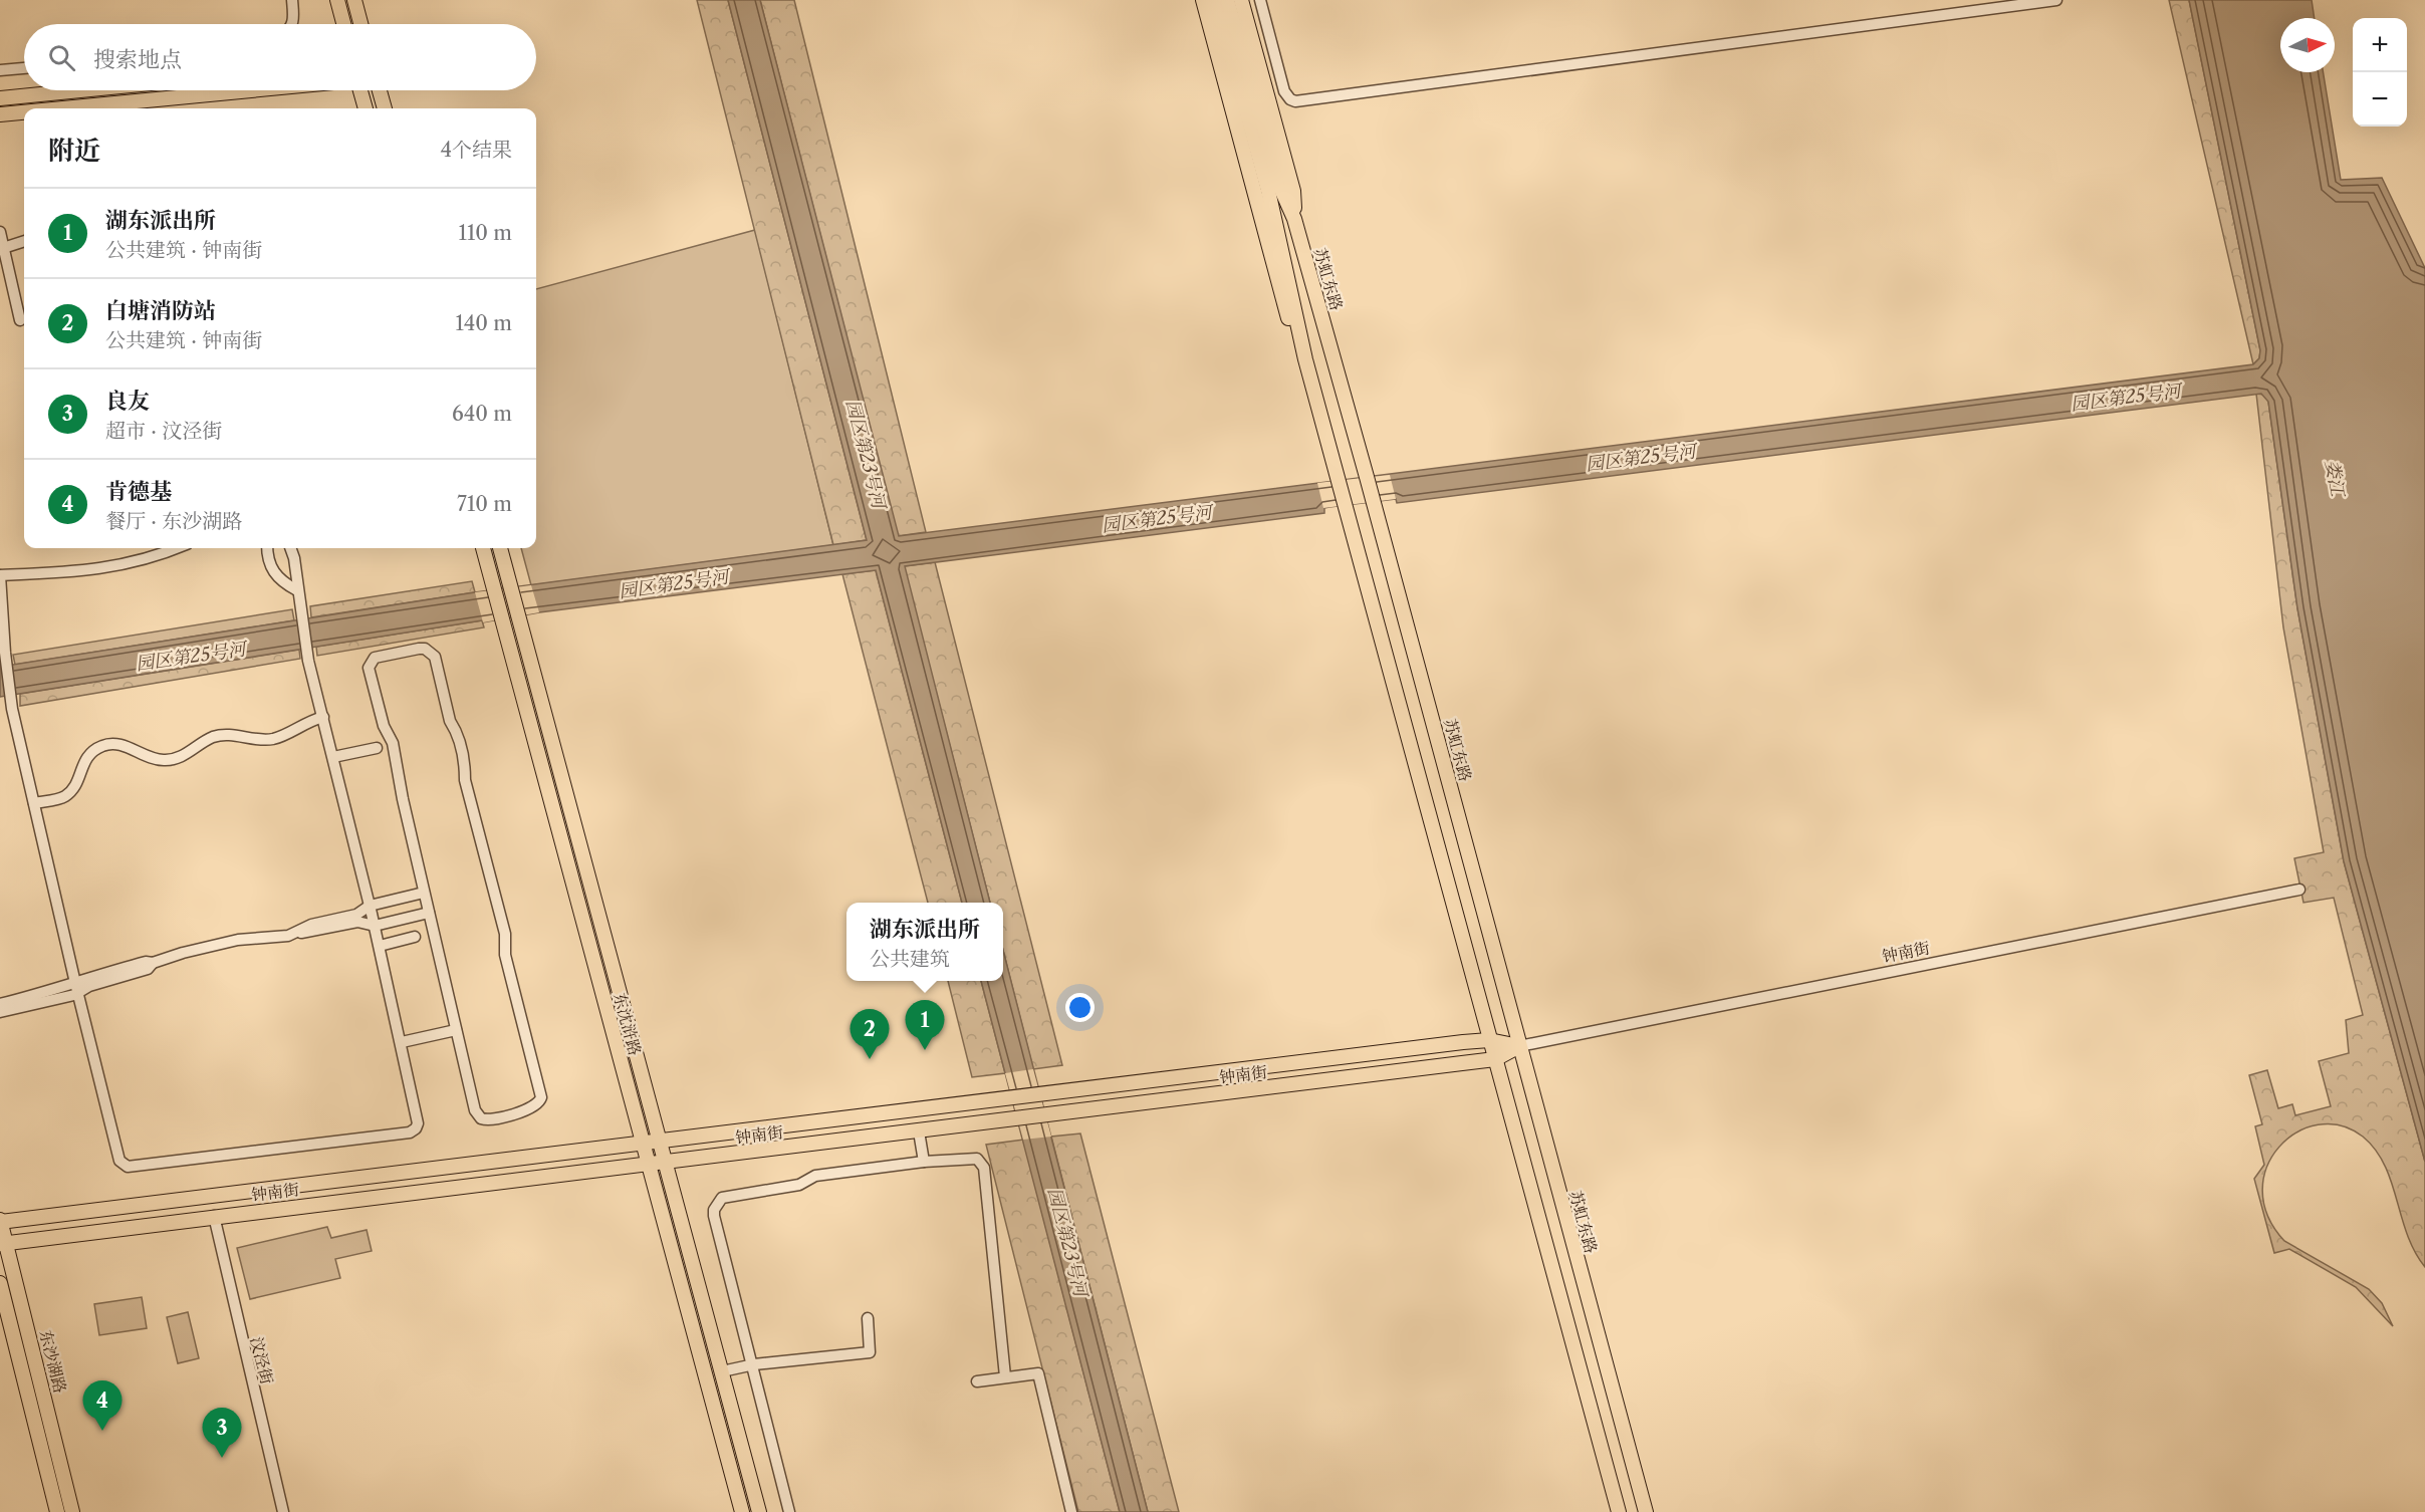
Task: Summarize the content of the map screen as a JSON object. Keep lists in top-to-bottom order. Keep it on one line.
{"streets":{"main road":["苏虹东路","钟南街","东沈浒路","东沙湖路"],"street":["汶泾街"]},"crossings":[["苏虹东路","钟南街"],["钟南街","东沈浒路"],["钟南街","汶泾街"],["钟南街","东沙湖路"]],"water":["园区第25号河","园区第23号河","娄江"],"north":"right","page":{"map_buttons":["+","−"],"search":"搜索地点","heading":["附近","4个结果"],"list":[{"mark":"1","name":"湖东派出所","note":"公共建筑 · 钟南街","value":"110 m"},{"mark":"2","name":"白塘消防站","note":"公共建筑 · 钟南街","value":"140 m"},{"mark":"3","name":"良友","note":"超市 · 汶泾街","value":"640 m"},{"mark":"4","name":"肯德基","note":"餐厅 · 东沙湖路","value":"710 m"}],"popup":["湖东派出所","公共建筑"],"pins":["1","2","4","3"]}}
